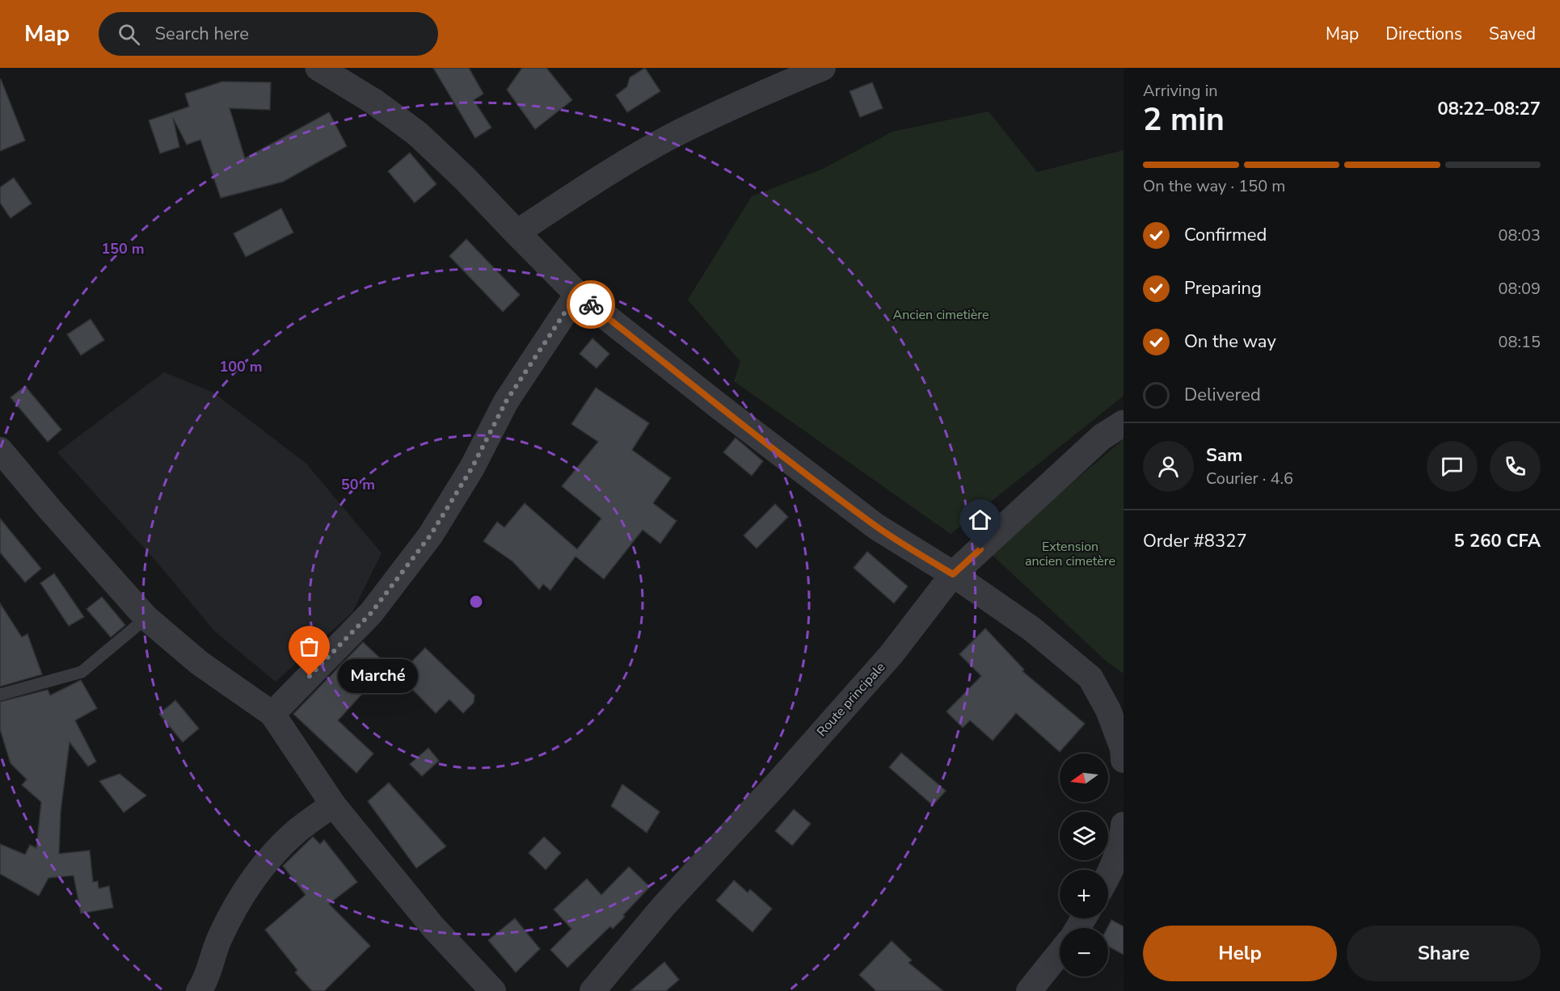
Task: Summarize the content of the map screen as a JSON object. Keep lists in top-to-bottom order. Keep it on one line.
{"streets":{"street":["Route principale"]},"parks":["Ancien cimetière","Extension ancien cimetère"],"places":["Marché"],"north":"left","page":{"header":"Map","search":"Search here","nav":["Map","Directions","Saved"],"heading":["2 min","Arriving in","08:22–08:27"],"panel":["Sam","Courier · 4.6","Order #8327","5 260 CFA"],"bar":"On the way · 150 m","list":[["Confirmed","08:03"],["Preparing","08:09"],["On the way","08:15"],"Delivered"],"bubble":"Marché","map_buttons":["+","−"],"buttons":["Help","Share"]},"rings":["150 m","100 m","50 m"]}
